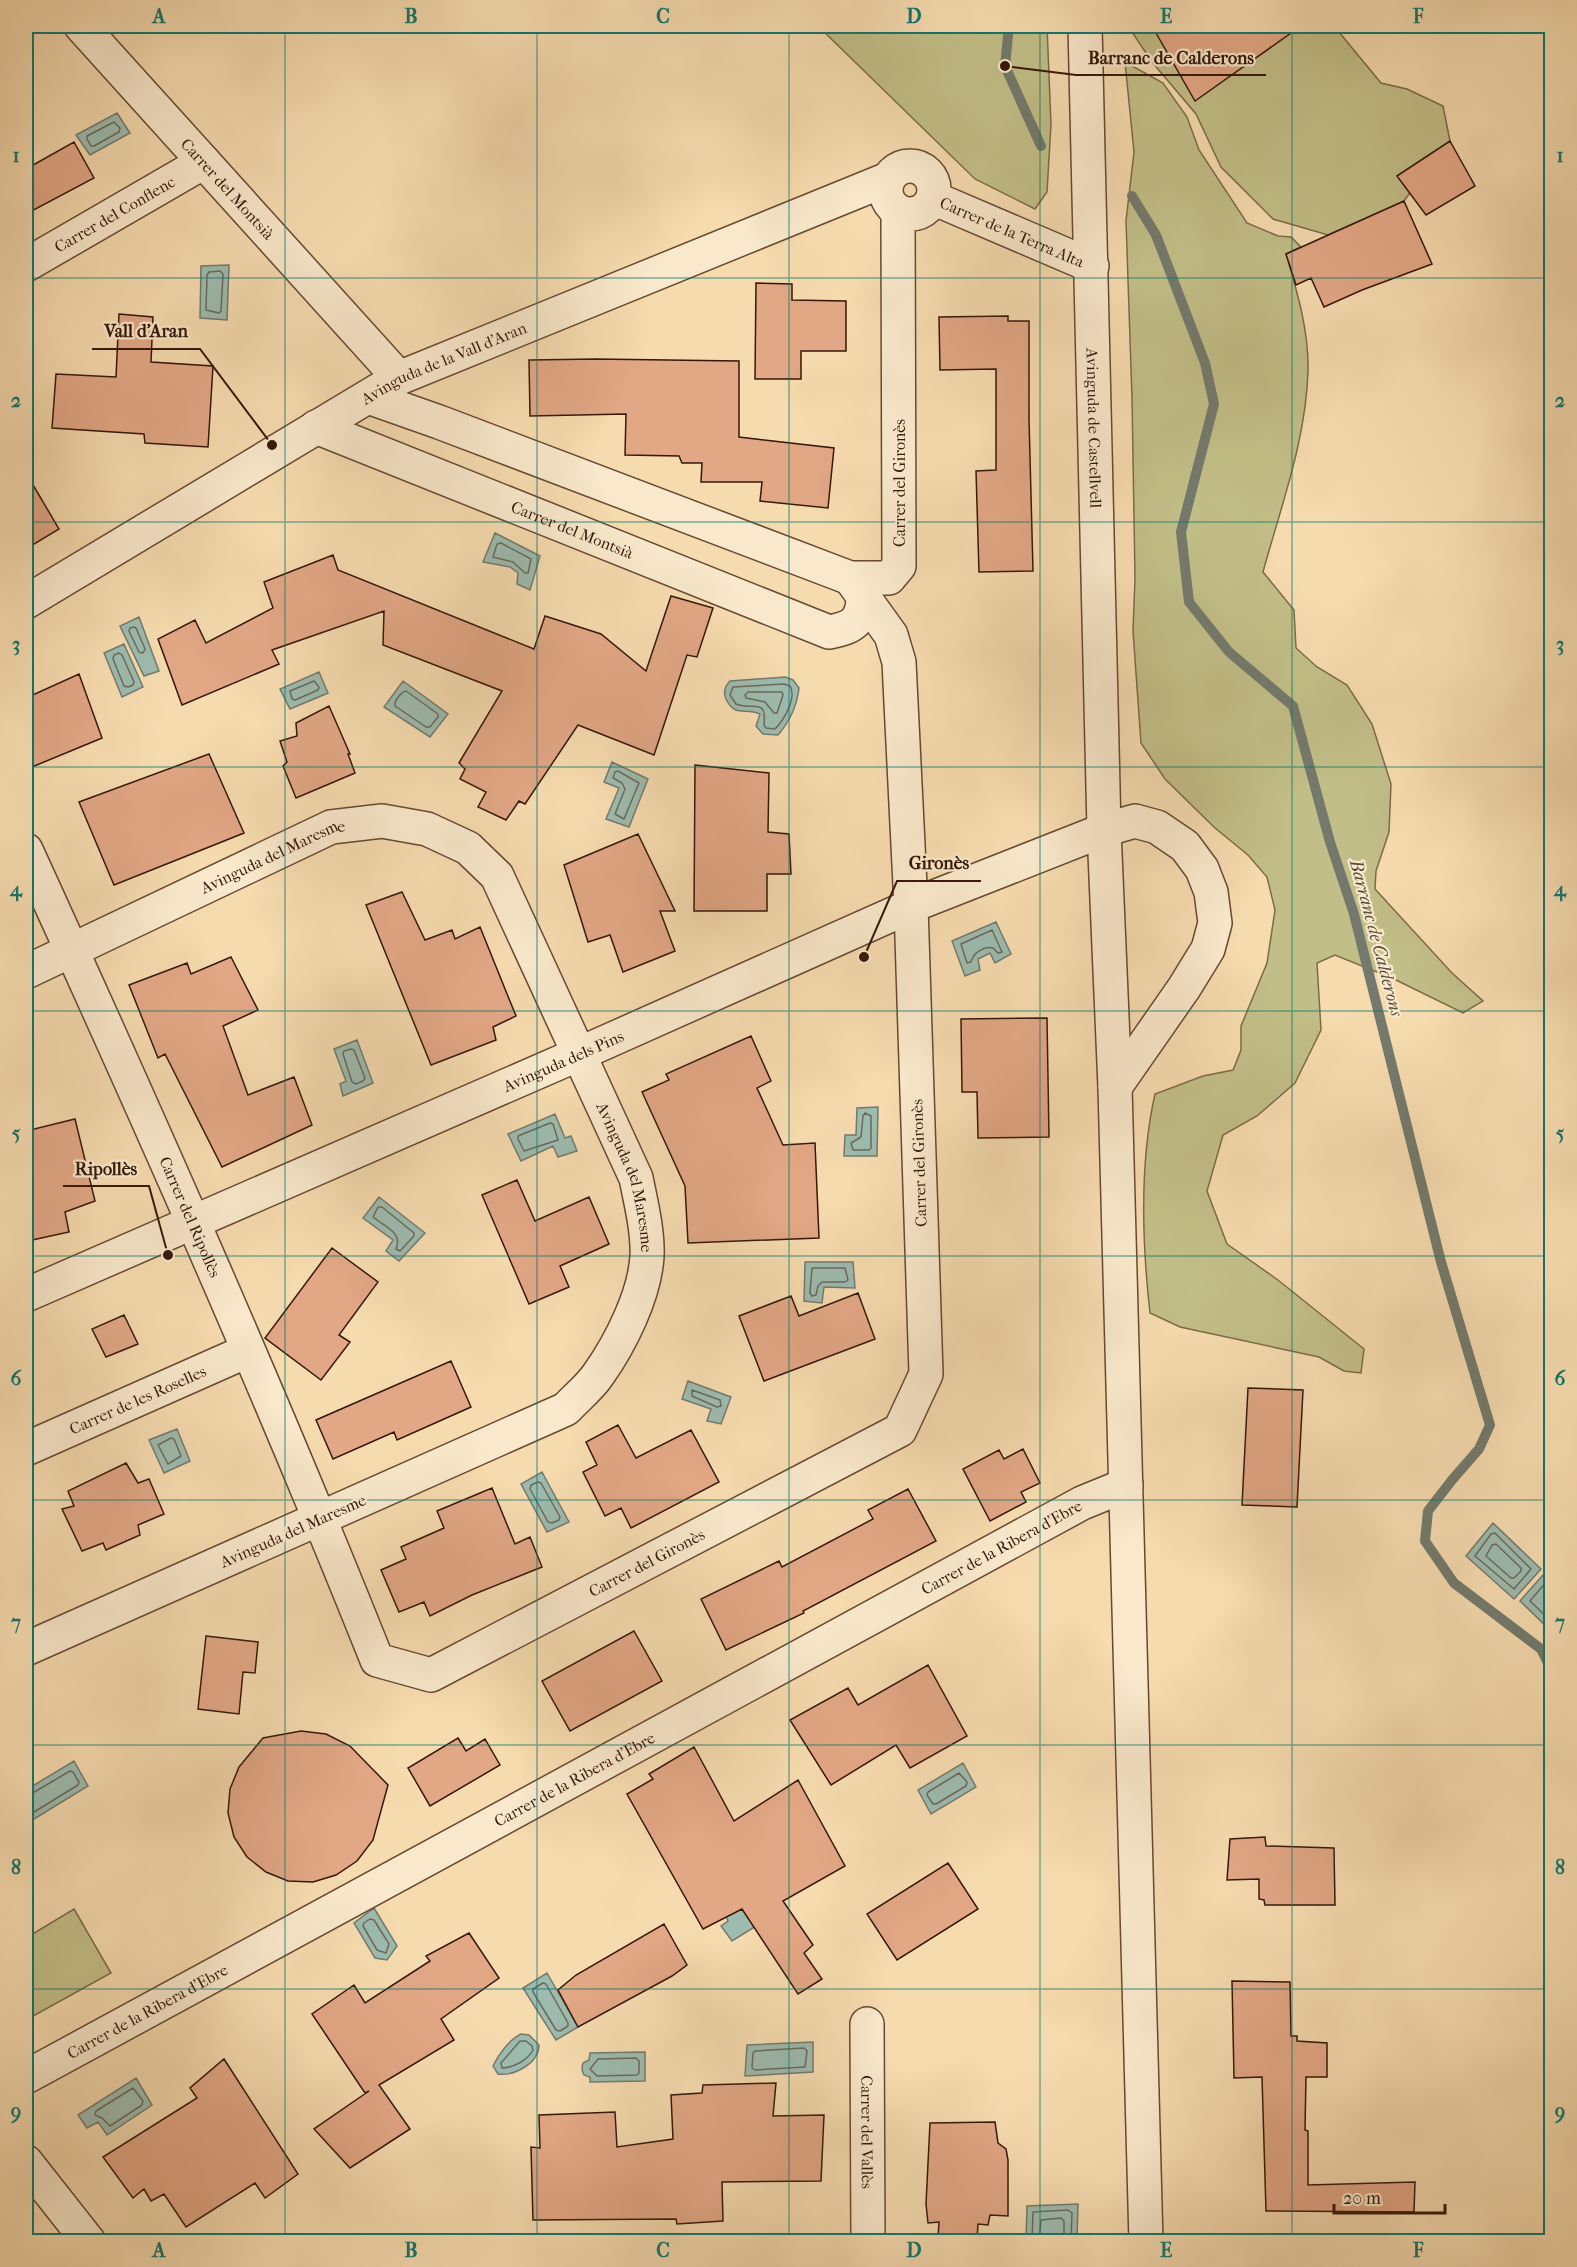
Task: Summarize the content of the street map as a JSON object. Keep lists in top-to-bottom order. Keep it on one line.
{"streets":{"street":["Carrer del Montsià","Carrer del Conflenc","Carrer de la Terra Alta","Avinguda de la Vall d'Aran","Avinguda de Castellvell","Carrer del Gironès","Avinguda del Maresme","Avinguda dels Pins","Carrer del Ripollès","Carrer de les Roselles","Carrer de la Ribera d'Ebre","Carrer del Vallès"]},"crossings":[["Carrer del Montsià","Carrer del Conflenc"],["Carrer del Montsià","Avinguda de la Vall d'Aran"],["Carrer del Montsià","Carrer del Gironès"],["Carrer de la Terra Alta","Avinguda de la Vall d'Aran"],["Carrer de la Terra Alta","Avinguda de Castellvell"],["Carrer de la Terra Alta","Carrer del Gironès"],["Avinguda de la Vall d'Aran","Carrer del Gironès"],["Avinguda de Castellvell","Avinguda dels Pins"],["Avinguda de Castellvell","Carrer de la Ribera d'Ebre"],["Carrer del Gironès","Avinguda del Maresme"],["Carrer del Gironès","Avinguda dels Pins"],["Carrer del Gironès","Carrer del Ripollès"],["Avinguda del Maresme","Avinguda dels Pins"],["Avinguda del Maresme","Carrer del Ripollès"],["Avinguda dels Pins","Carrer del Ripollès"],["Carrer del Ripollès","Carrer de les Roselles"]],"water":["Barranc de Calderons"],"places":["Barranc de Calderons","Vall d'Aran","Gironès","Ripollès"],"scale_bar":"20 m","grid":{"columns":["A","B","C","D","E","F"],"rows":["1","2","3","4","5","6","7","8","9"]}}
